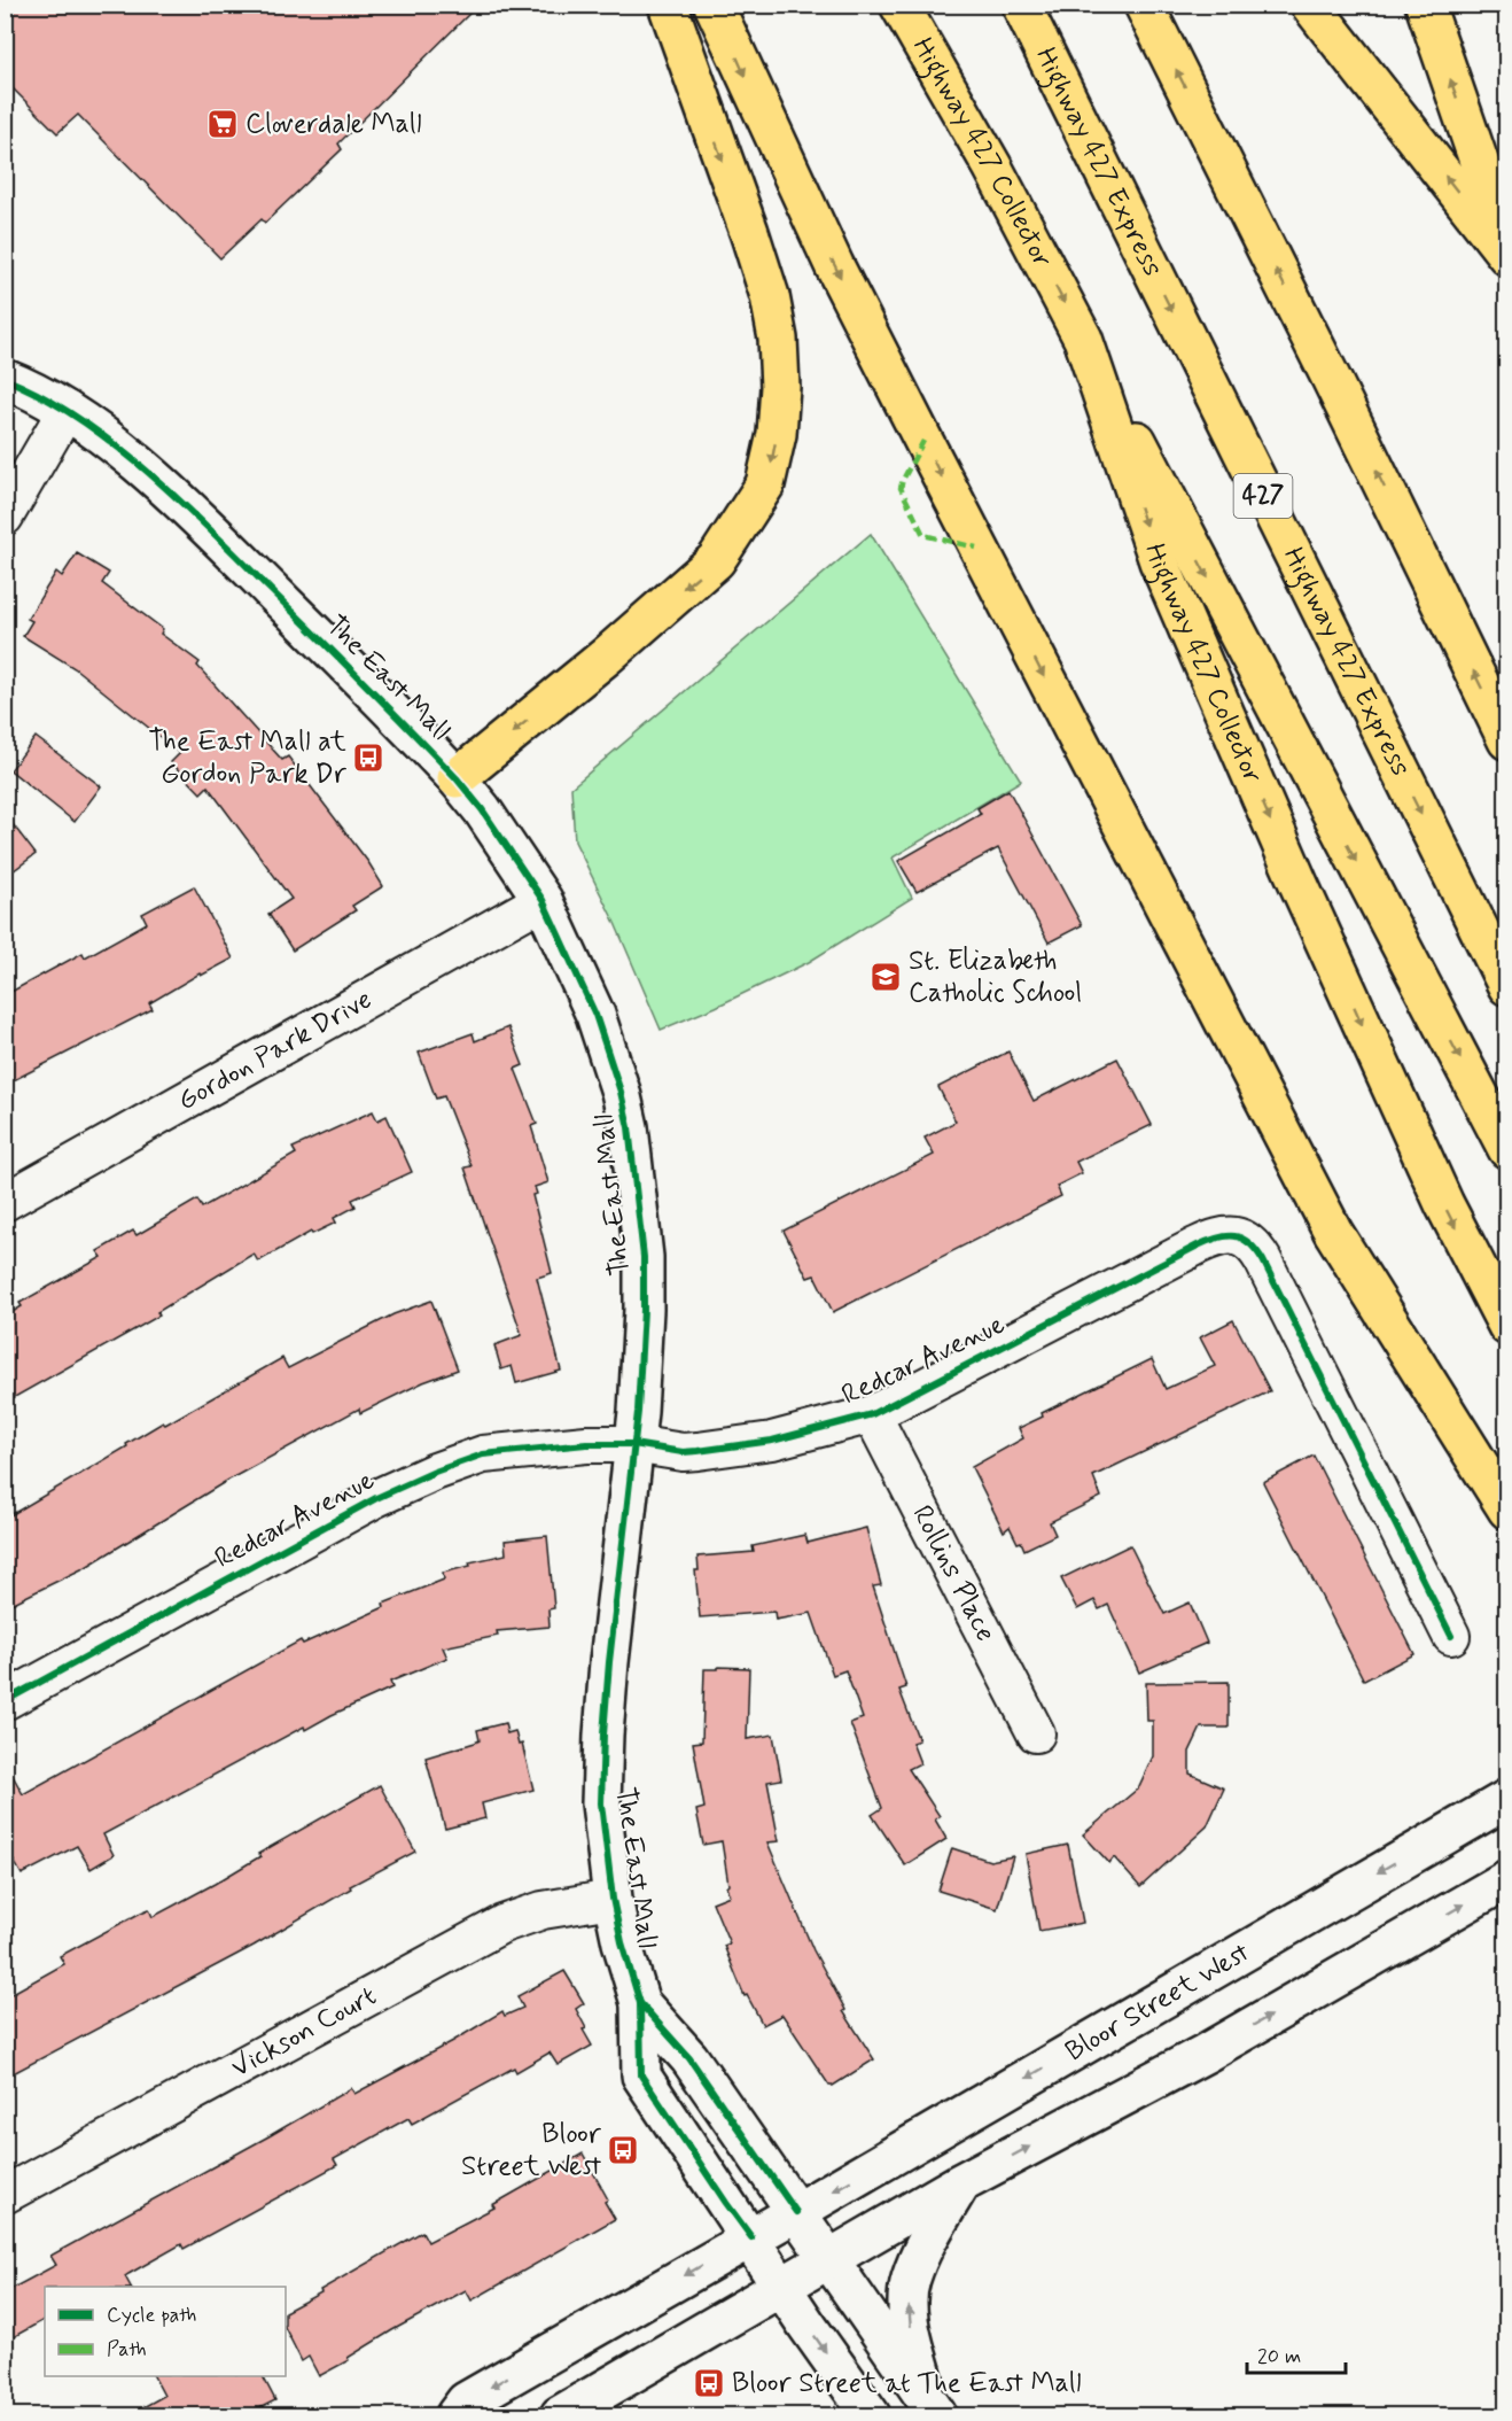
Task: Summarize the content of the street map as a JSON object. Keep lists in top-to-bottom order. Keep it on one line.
{"streets":{"highway":["Highway 427 Collector","Highway 427 Express","427"],"main road":["The East Mall","Bloor Street West"],"street":["Gordon Park Drive","Redcar Avenue","Rollins Place","Vickson Court"]},"crossings":[["The East Mall","Gordon Park Drive"],["The East Mall","Redcar Avenue"],["The East Mall","Bloor Street West"],["The East Mall","Vickson Court"],["Redcar Avenue","Rollins Place"]],"places":{"supermarket":["Cloverdale Mall"],"bus stop":["The East Mall at Gordon Park Dr","Bloor Street West","Bloor Street at The East Mall"],"school or university":["St. Elizabeth Catholic School"]},"legend":["Cycle path","Path"],"scale_bar":"20 m"}
